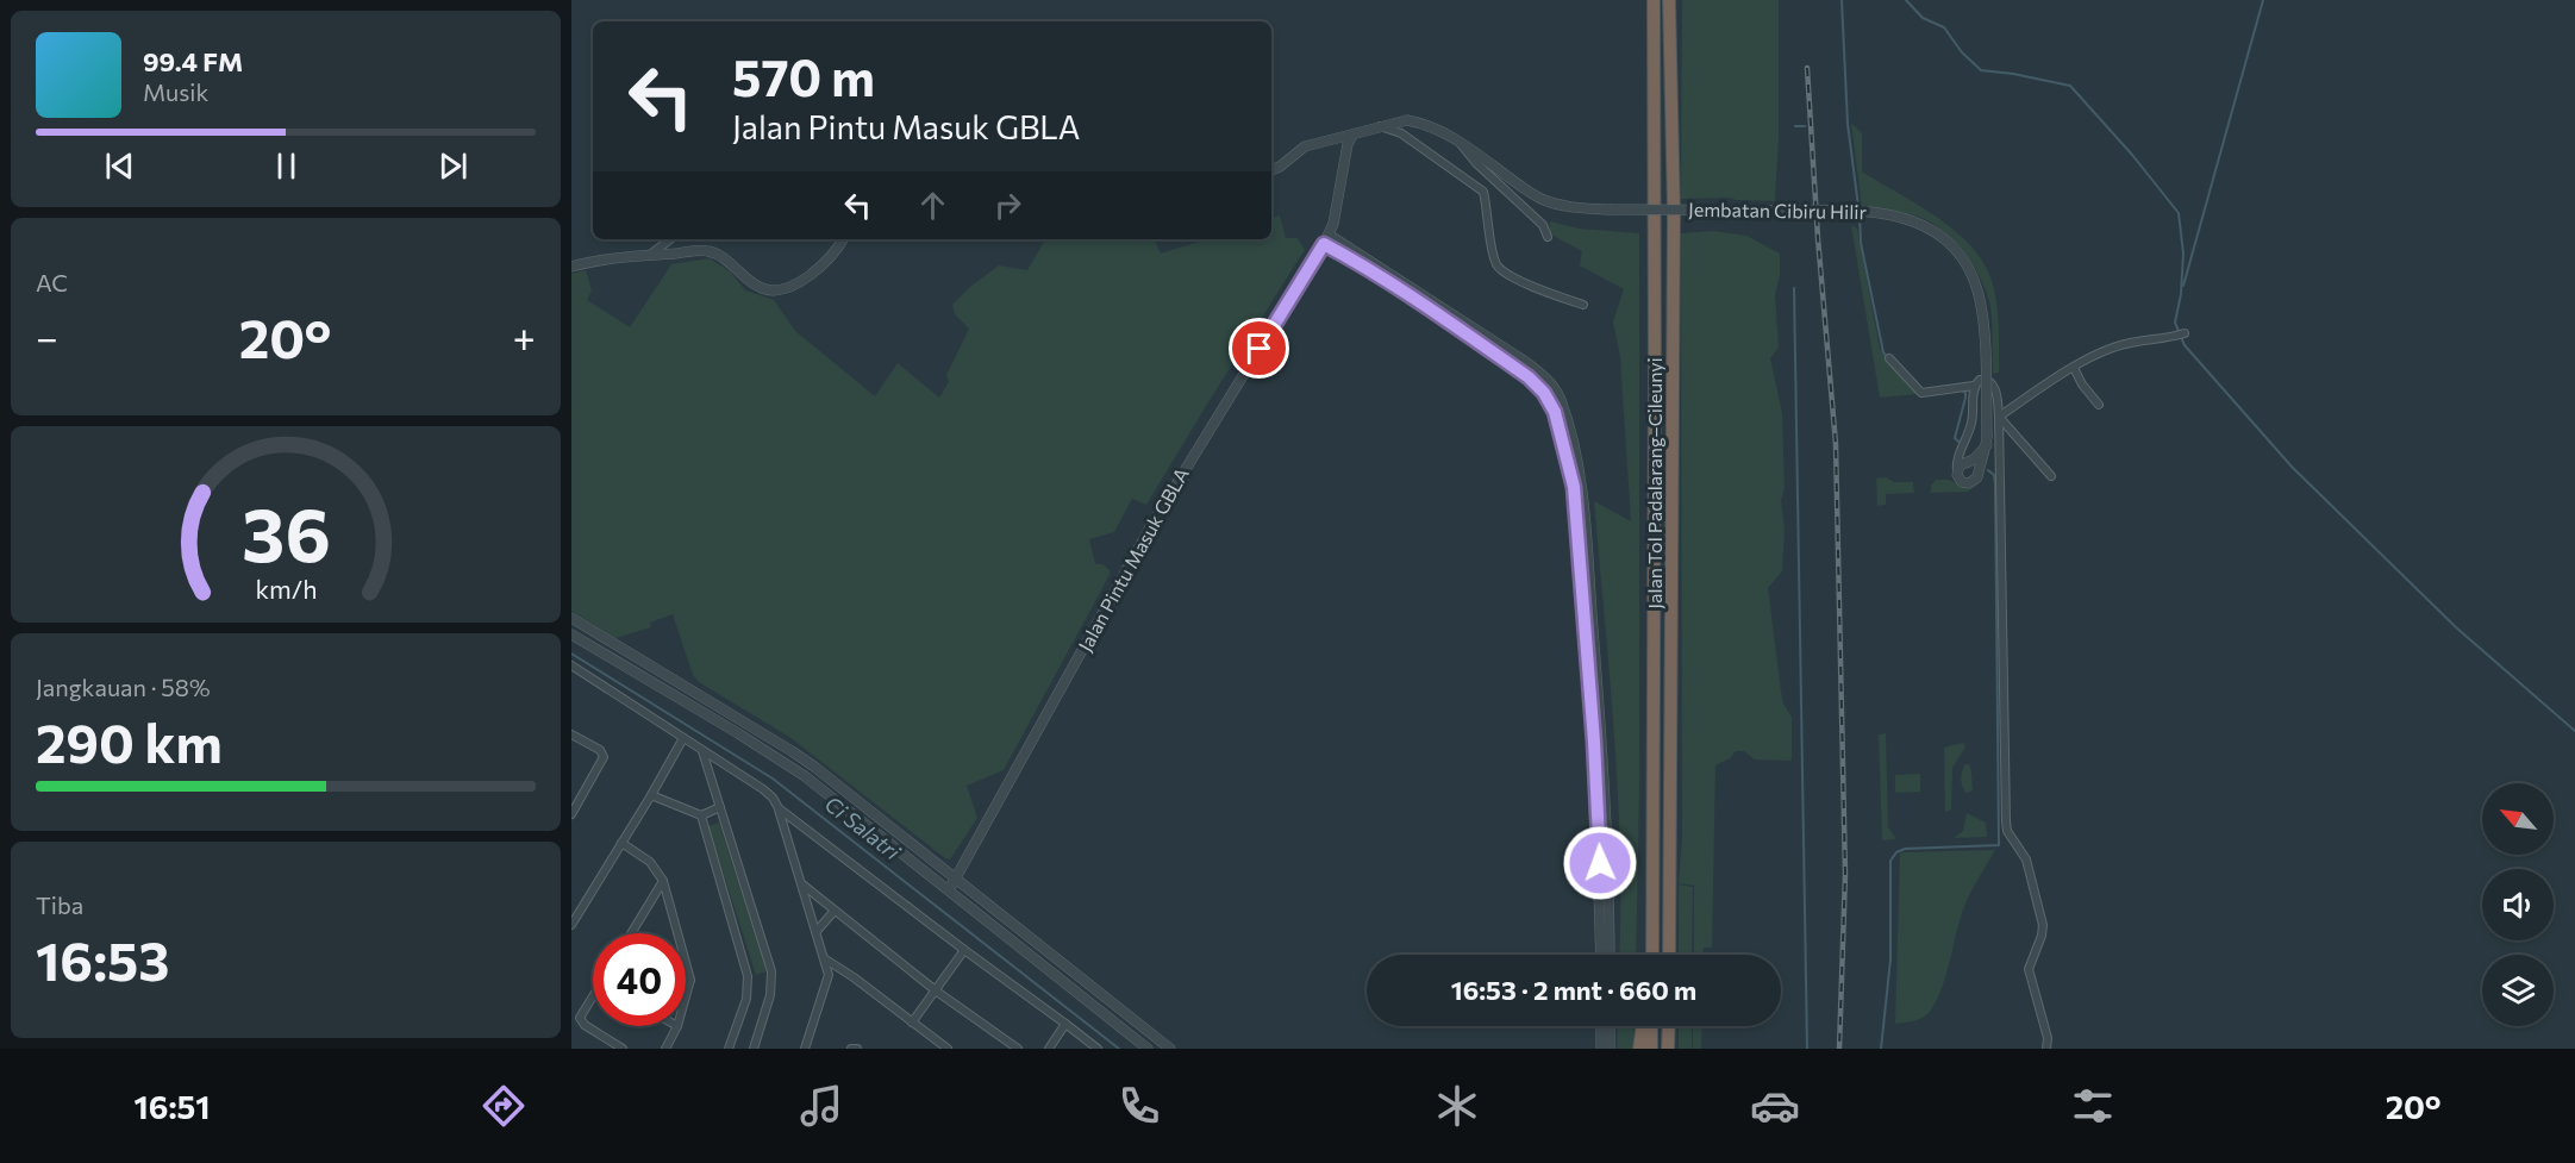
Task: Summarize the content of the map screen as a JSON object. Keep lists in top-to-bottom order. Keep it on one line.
{"streets":{"highway":["Jalan Tol Padalarang–Cileunyi"],"street":["Jembatan Cibiru Hilir","Jalan Pintu Masuk GBLA"]},"crossings":[["Jembatan Cibiru Hilir","Jalan Pintu Masuk GBLA"]],"water":["Ci Salatri"],"north":"top left","page":{"turn":["570 m","Jalan Pintu Masuk GBLA"],"song":["99.4 FM","Musik"],"tile":["AC",["Jangkauan · 58%","290 km"],["Tiba","16:53"]],"heat":["−","20°","+"],"limit":"40","trip":"16:53 · 2 mnt · 660 m","tabs":["16:51","20°"],"gauge":["36","km/h"]}}
